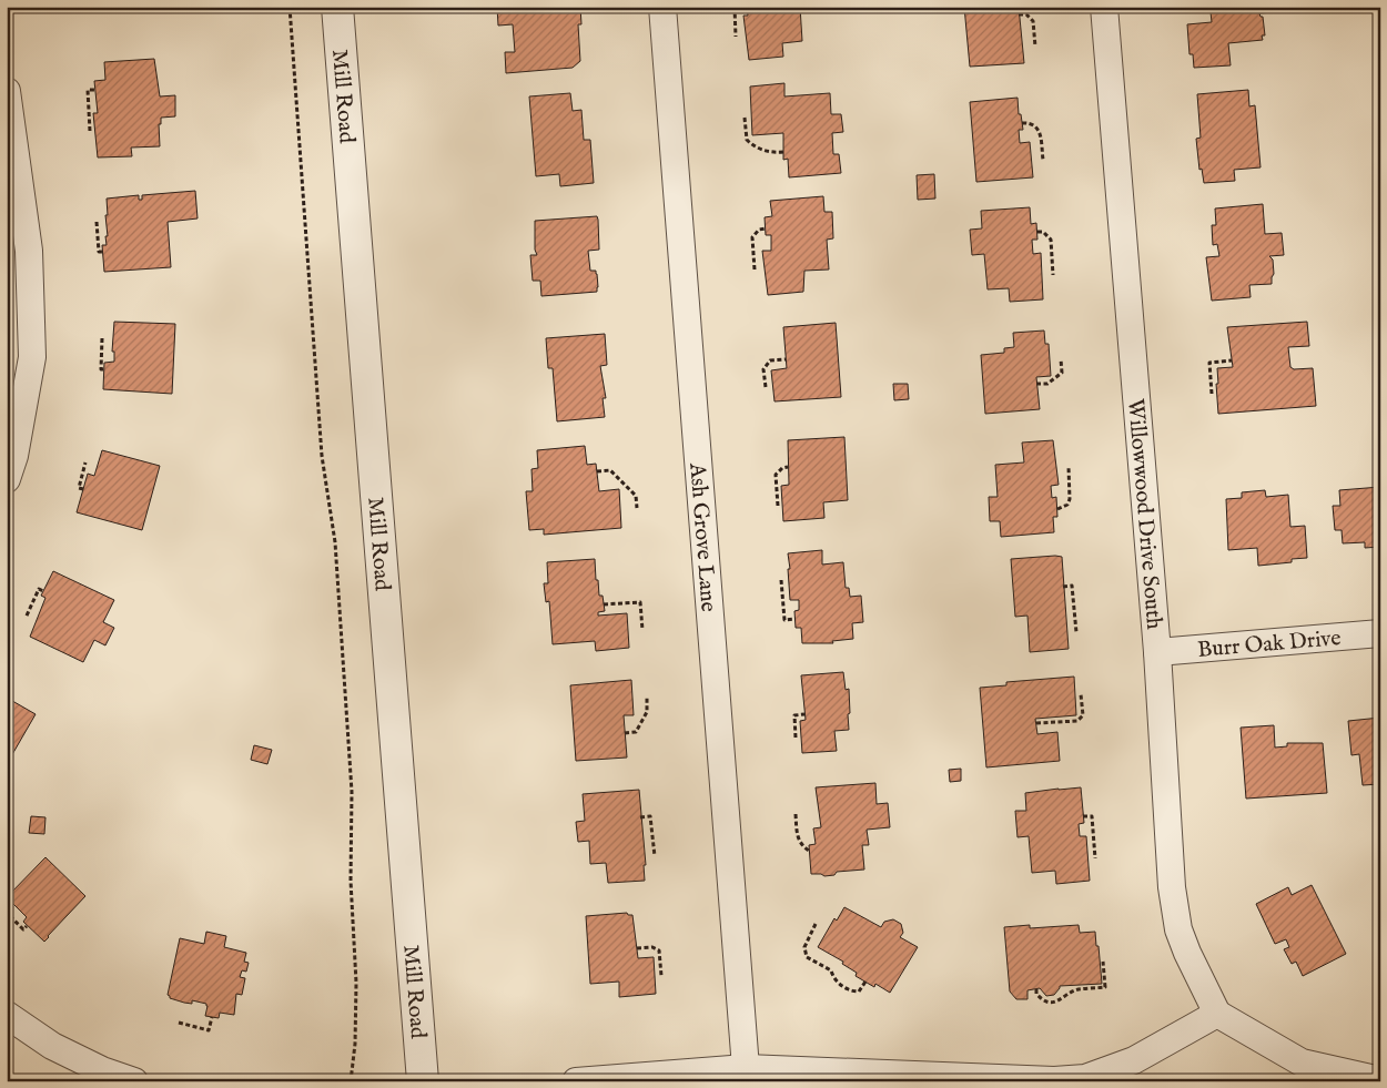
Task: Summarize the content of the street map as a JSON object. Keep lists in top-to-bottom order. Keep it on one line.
{"streets":{"street":["Mill Road","Willowwood Drive South","Ash Grove Lane","Burr Oak Drive"]},"crossings":[["Willowwood Drive South","Burr Oak Drive"]]}
